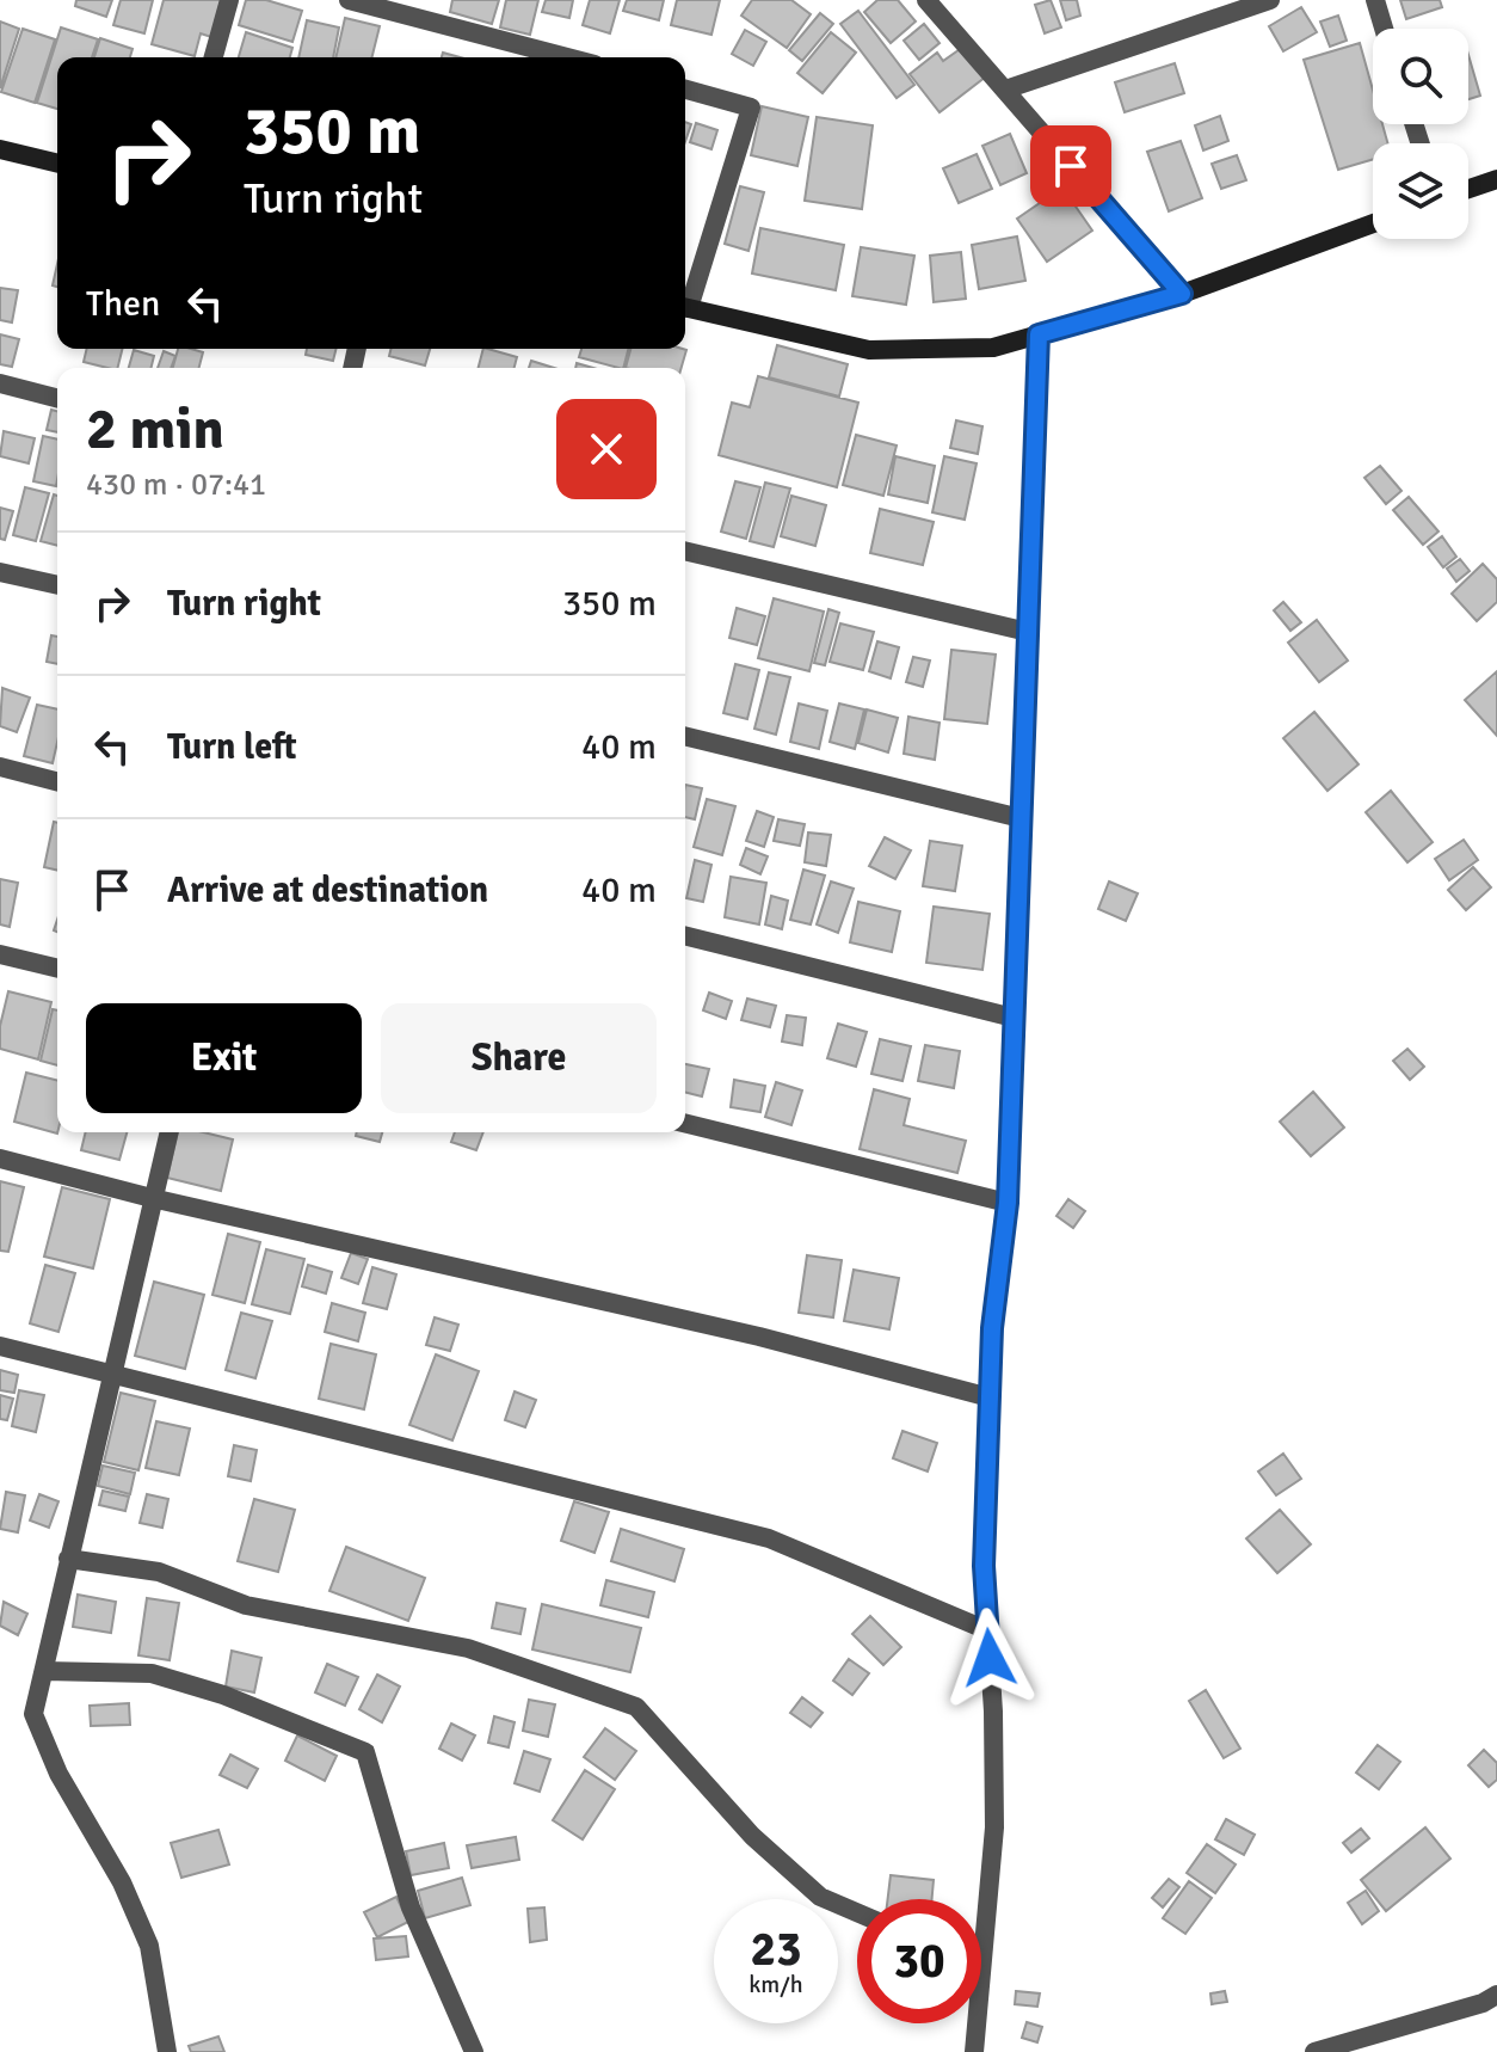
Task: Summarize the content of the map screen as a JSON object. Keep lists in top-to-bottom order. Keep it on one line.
{"page":{"turn":["350 m","Turn right"],"then":"Then","heading":["2 min","430 m · 07:41"],"list":[{"name":"Turn right","value":"350 m"},{"name":"Turn left","value":"40 m"},{"name":"Arrive at destination","value":"40 m"}],"buttons":["Exit","Share"],"speed":"23 km/h","limit":"30"}}
